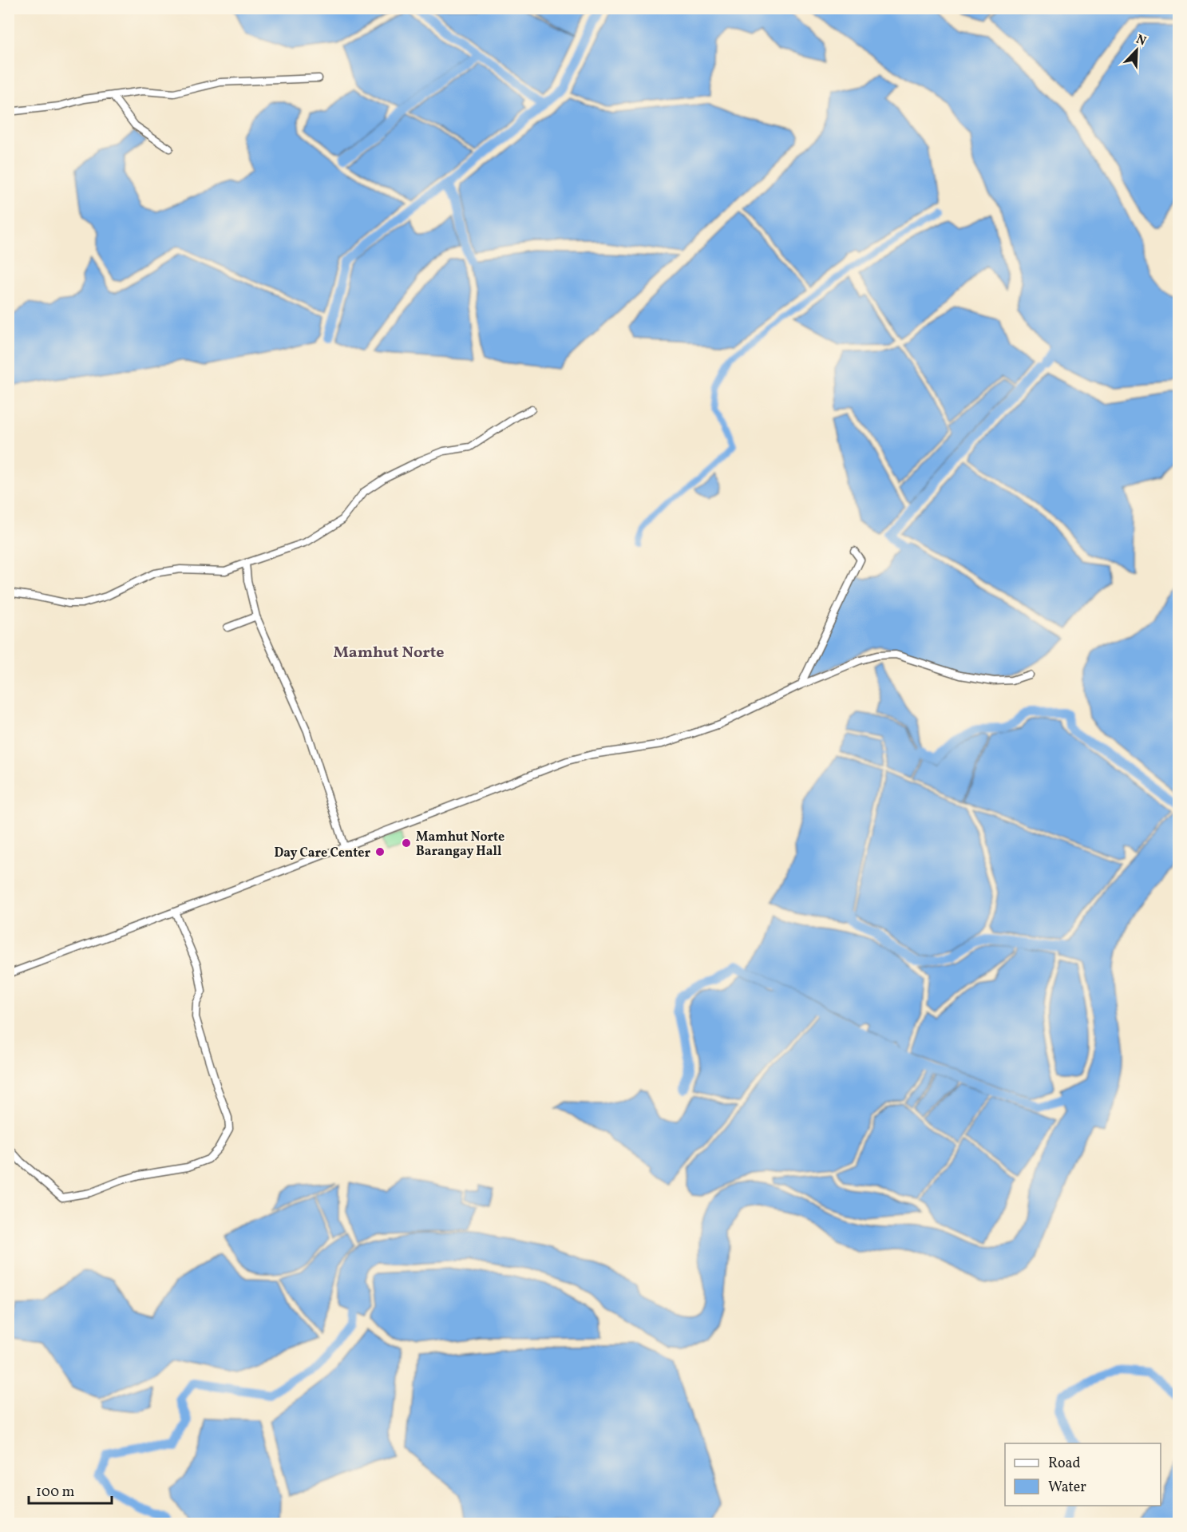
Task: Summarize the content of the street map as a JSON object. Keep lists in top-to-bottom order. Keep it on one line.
{"districts":["Mamhut Norte"],"places":["Mamhut Norte Barangay Hall","Day Care Center"],"legend":["Road","Water"],"scale_bar":"100 m","north":"top right"}
